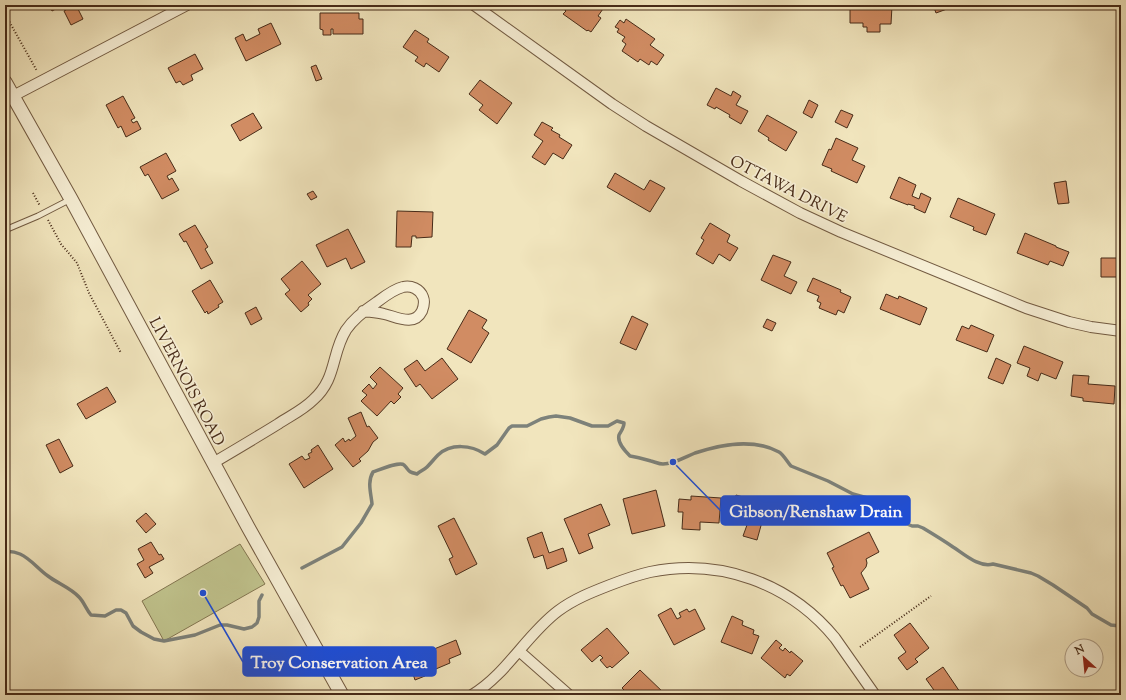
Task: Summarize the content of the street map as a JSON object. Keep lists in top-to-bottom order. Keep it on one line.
{"streets":{"street":["OTTAWA DRIVE","LIVERNOIS ROAD"]},"places":["Gibson/Renshaw Drain","Troy Conservation Area"],"north":"top left"}
